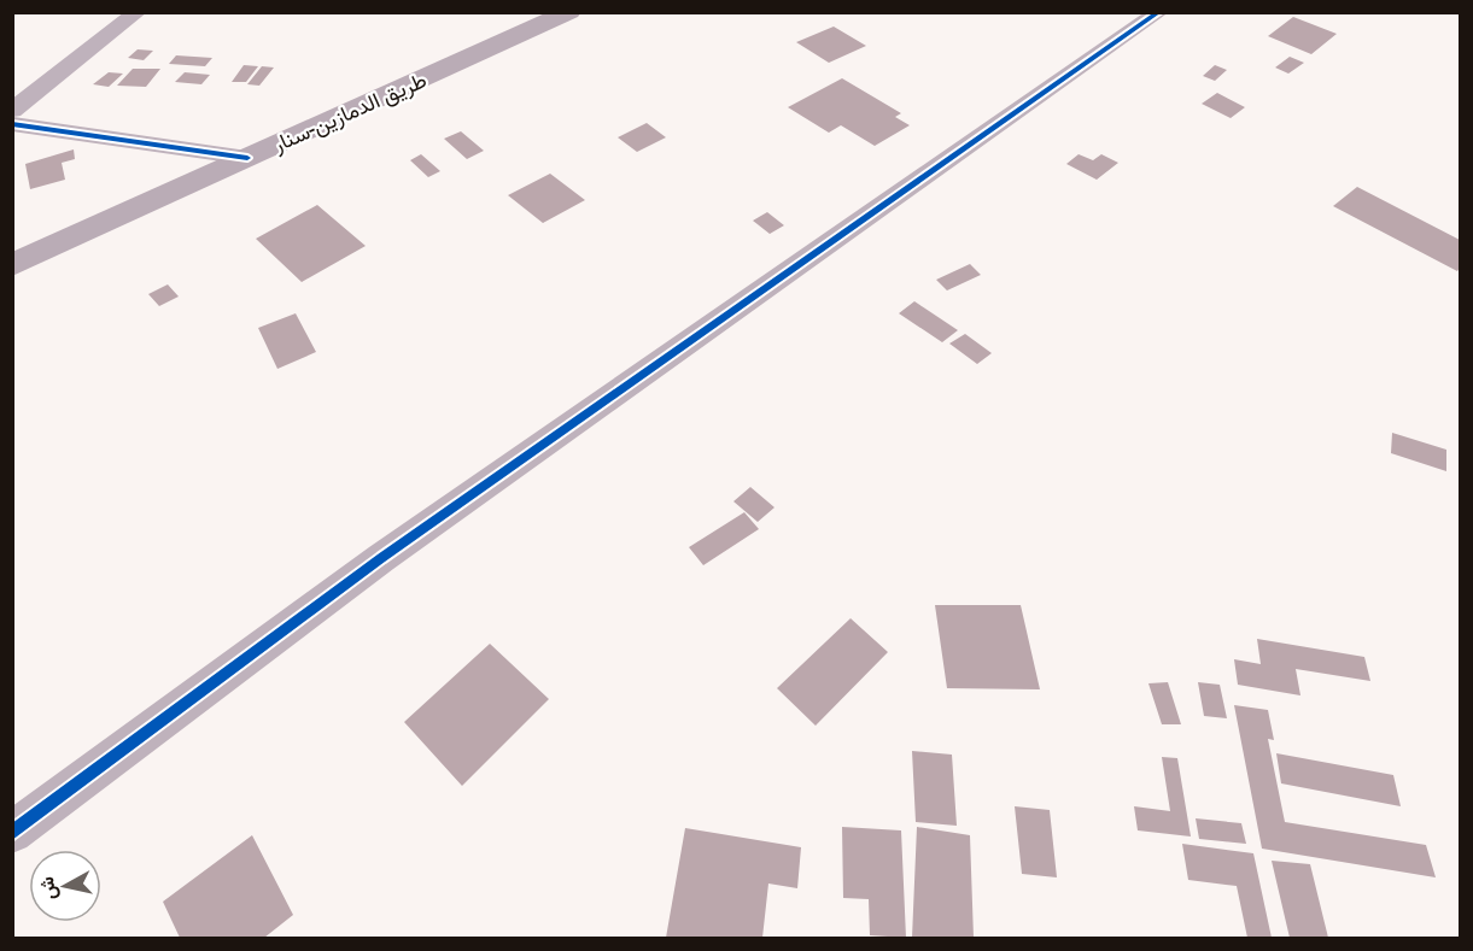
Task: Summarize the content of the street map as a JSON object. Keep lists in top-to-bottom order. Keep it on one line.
{"streets":{"highway":["طريق الدمازين-سنار"]},"north":"left"}
